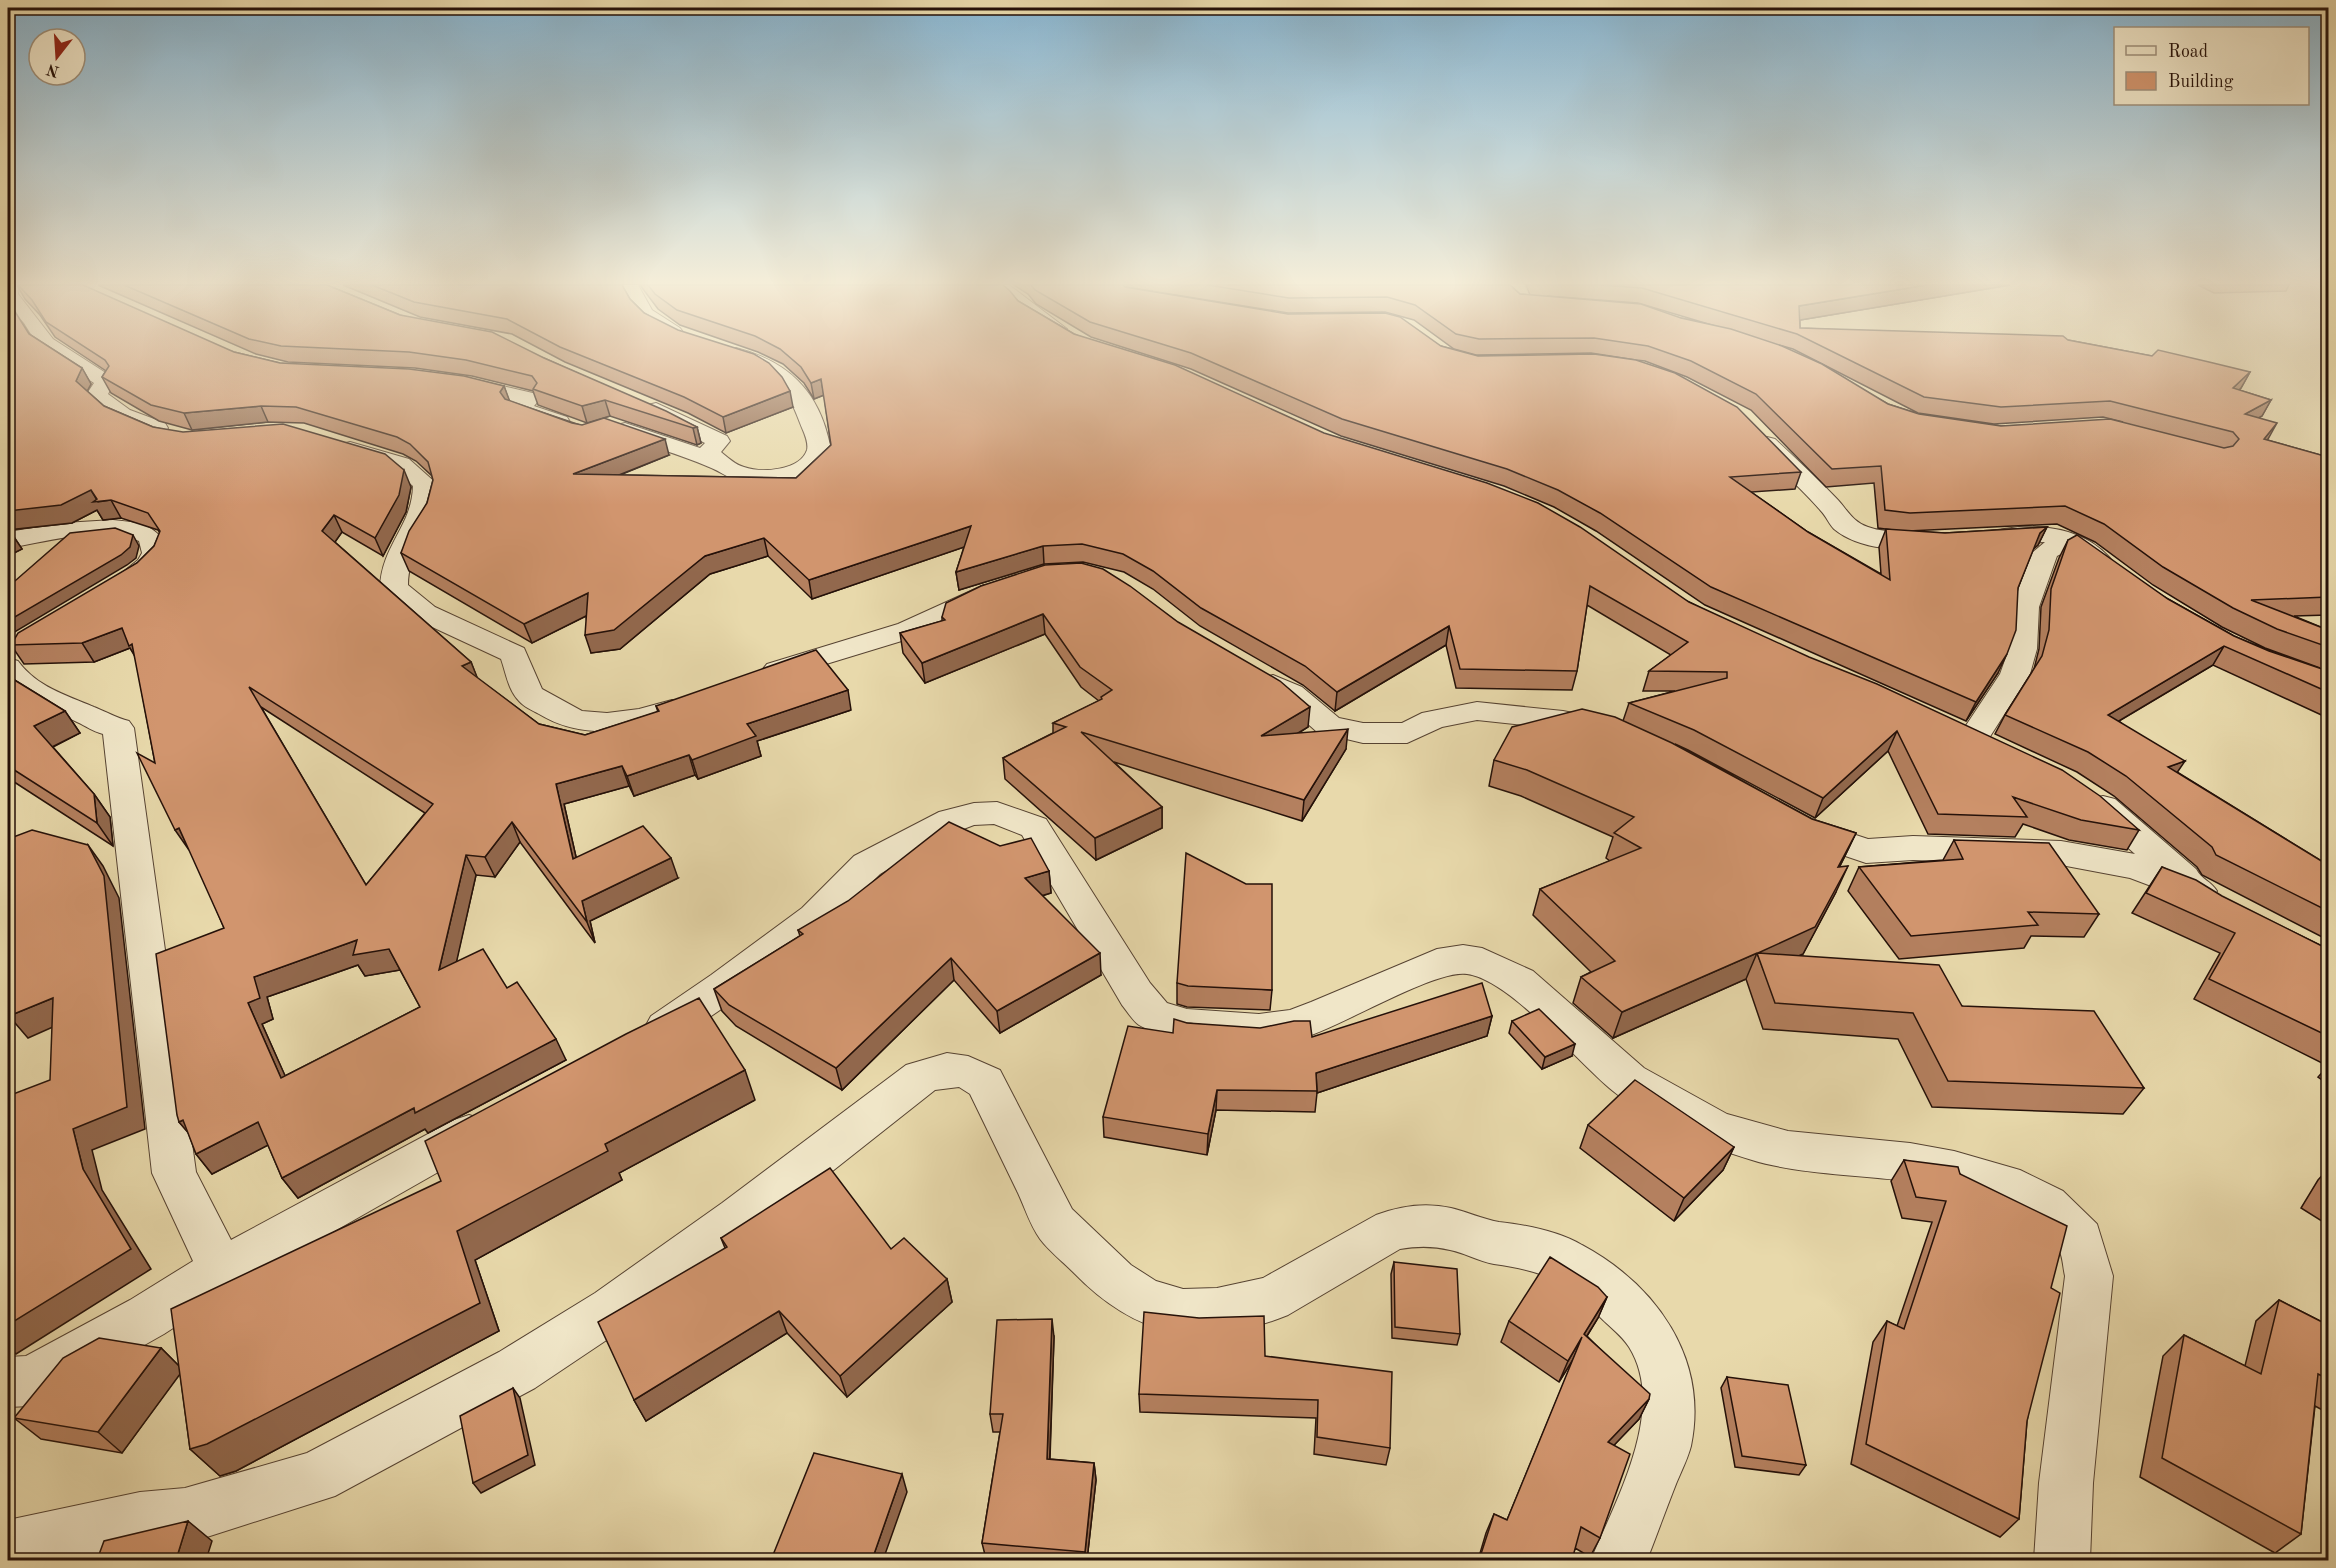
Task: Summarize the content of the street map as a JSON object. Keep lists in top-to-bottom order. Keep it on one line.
{"legend":["Road","Building"],"north":"bottom"}
